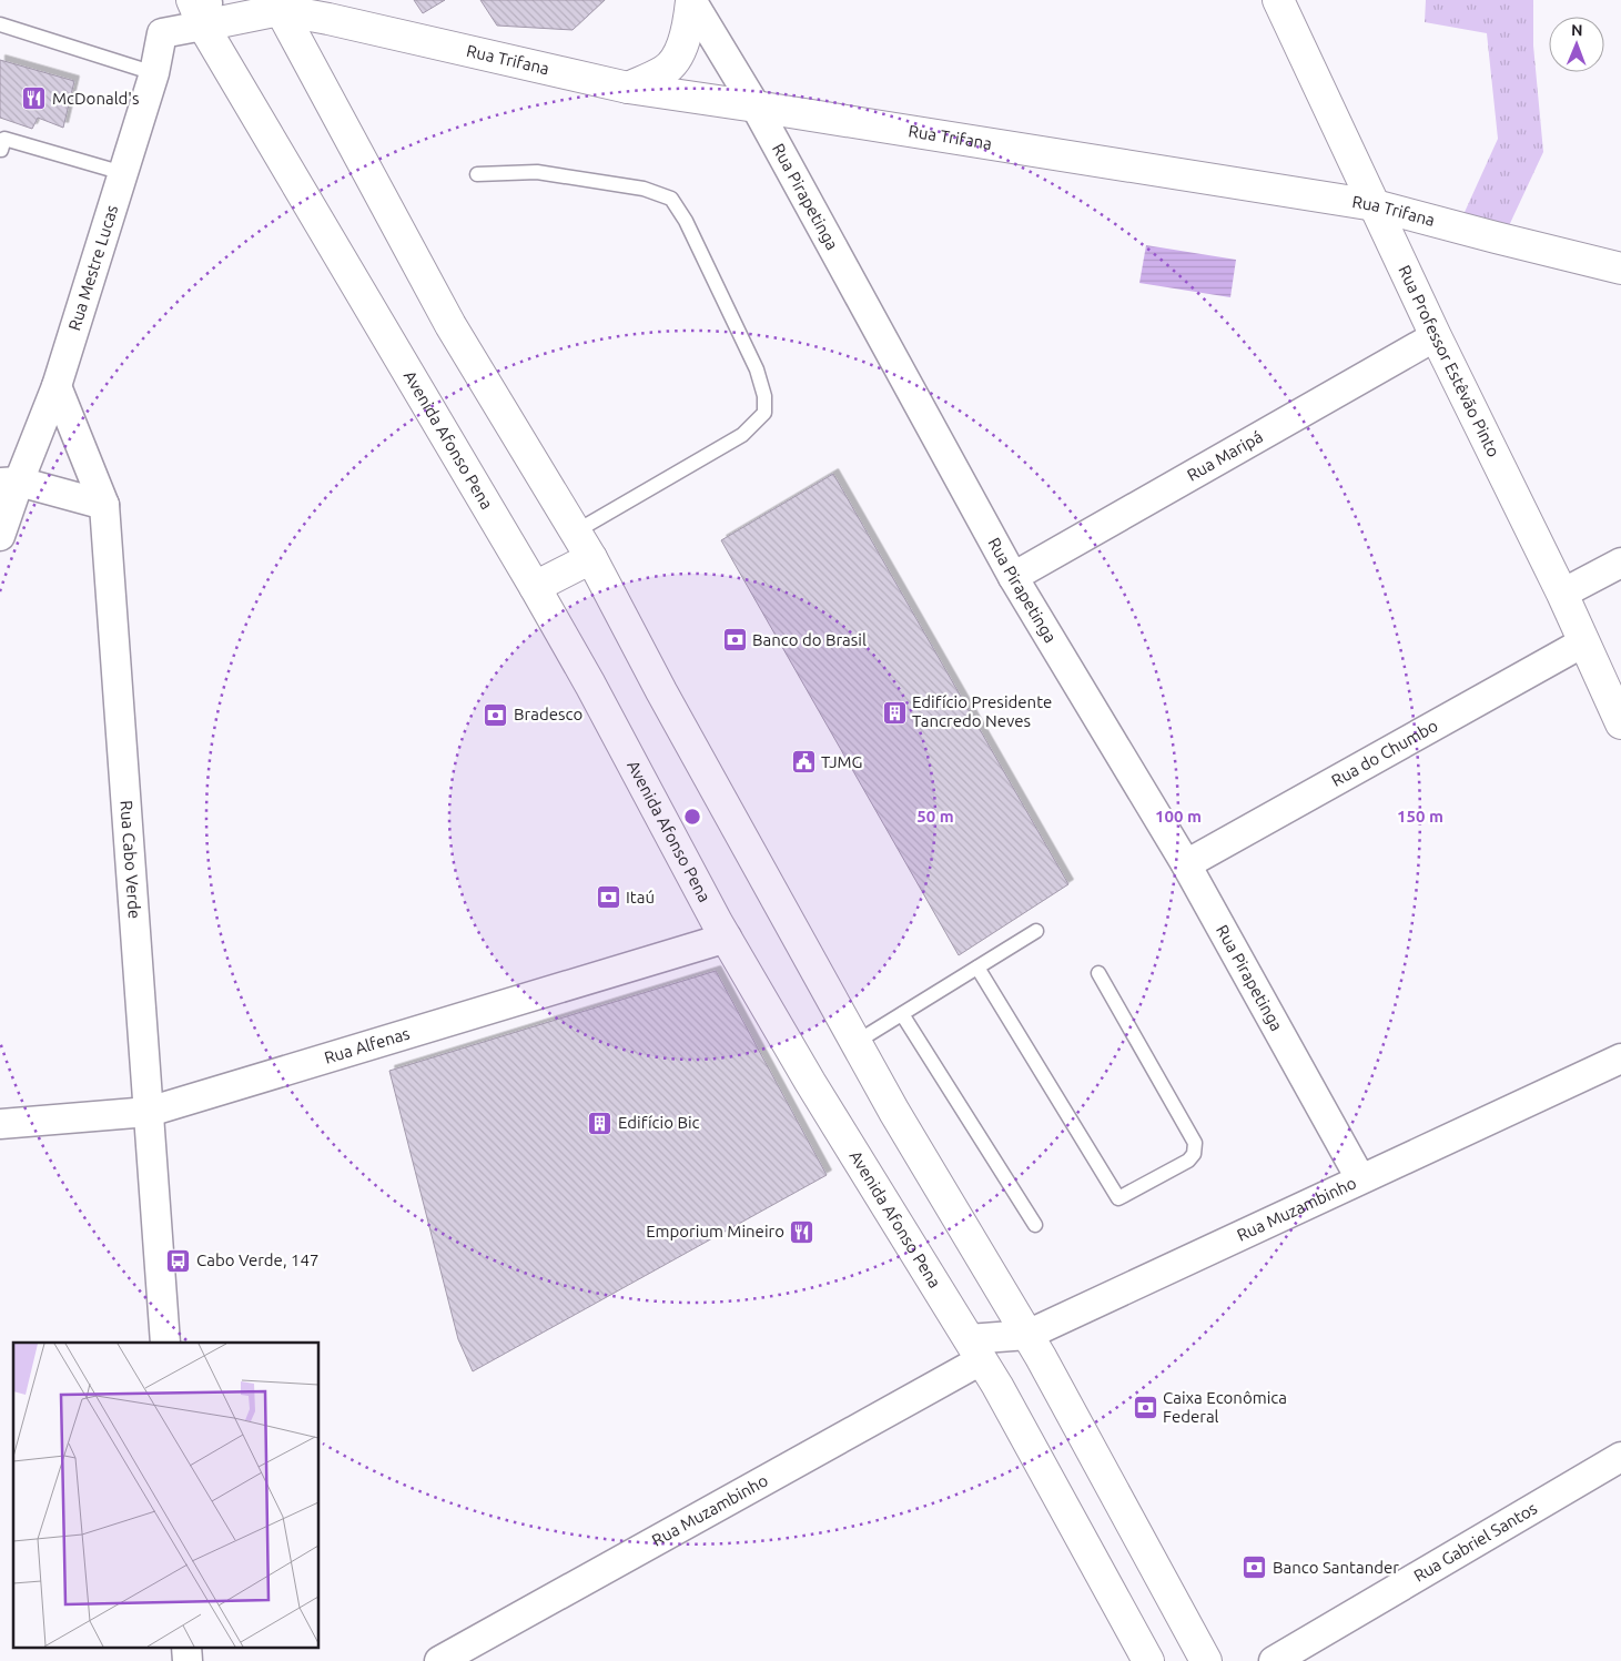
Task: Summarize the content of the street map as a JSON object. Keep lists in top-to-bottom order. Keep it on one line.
{"streets":{"main road":["Rua Trifana","Rua Mestre Lucas","Rua Professor Estêvão Pinto","Avenida Afonso Pena"],"street":["Rua Pirapetinga","Rua Maripá","Rua do Chumbo","Rua Cabo Verde","Rua Alfenas","Rua Muzambinho","Rua Gabriel Santos"]},"crossings":[["Rua Trifana","Rua Pirapetinga"],["Rua Trifana","Rua Mestre Lucas"],["Rua Trifana","Rua Professor Estêvão Pinto"],["Rua Pirapetinga","Rua Maripá"],["Rua Pirapetinga","Rua do Chumbo"],["Rua Pirapetinga","Rua Muzambinho"],["Rua Mestre Lucas","Avenida Afonso Pena"],["Rua Mestre Lucas","Rua Cabo Verde"],["Rua Professor Estêvão Pinto","Rua Maripá"],["Rua Professor Estêvão Pinto","Rua do Chumbo"],["Avenida Afonso Pena","Rua Alfenas"],["Avenida Afonso Pena","Rua Muzambinho"],["Rua Cabo Verde","Rua Alfenas"]],"places":{"restaurant":["McDonald's","Emporium Mineiro"],"bank":["Banco do Brasil","Bradesco","Itaú","Caixa Econômica Federal","Banco Santander"],"building":["Edifício Presidente Tancredo Neves","Edifício Bic"],"public building":["TJMG"],"bus stop":["Cabo Verde, 147"]},"north":"top","rings":["50 m","100 m","150 m"]}
